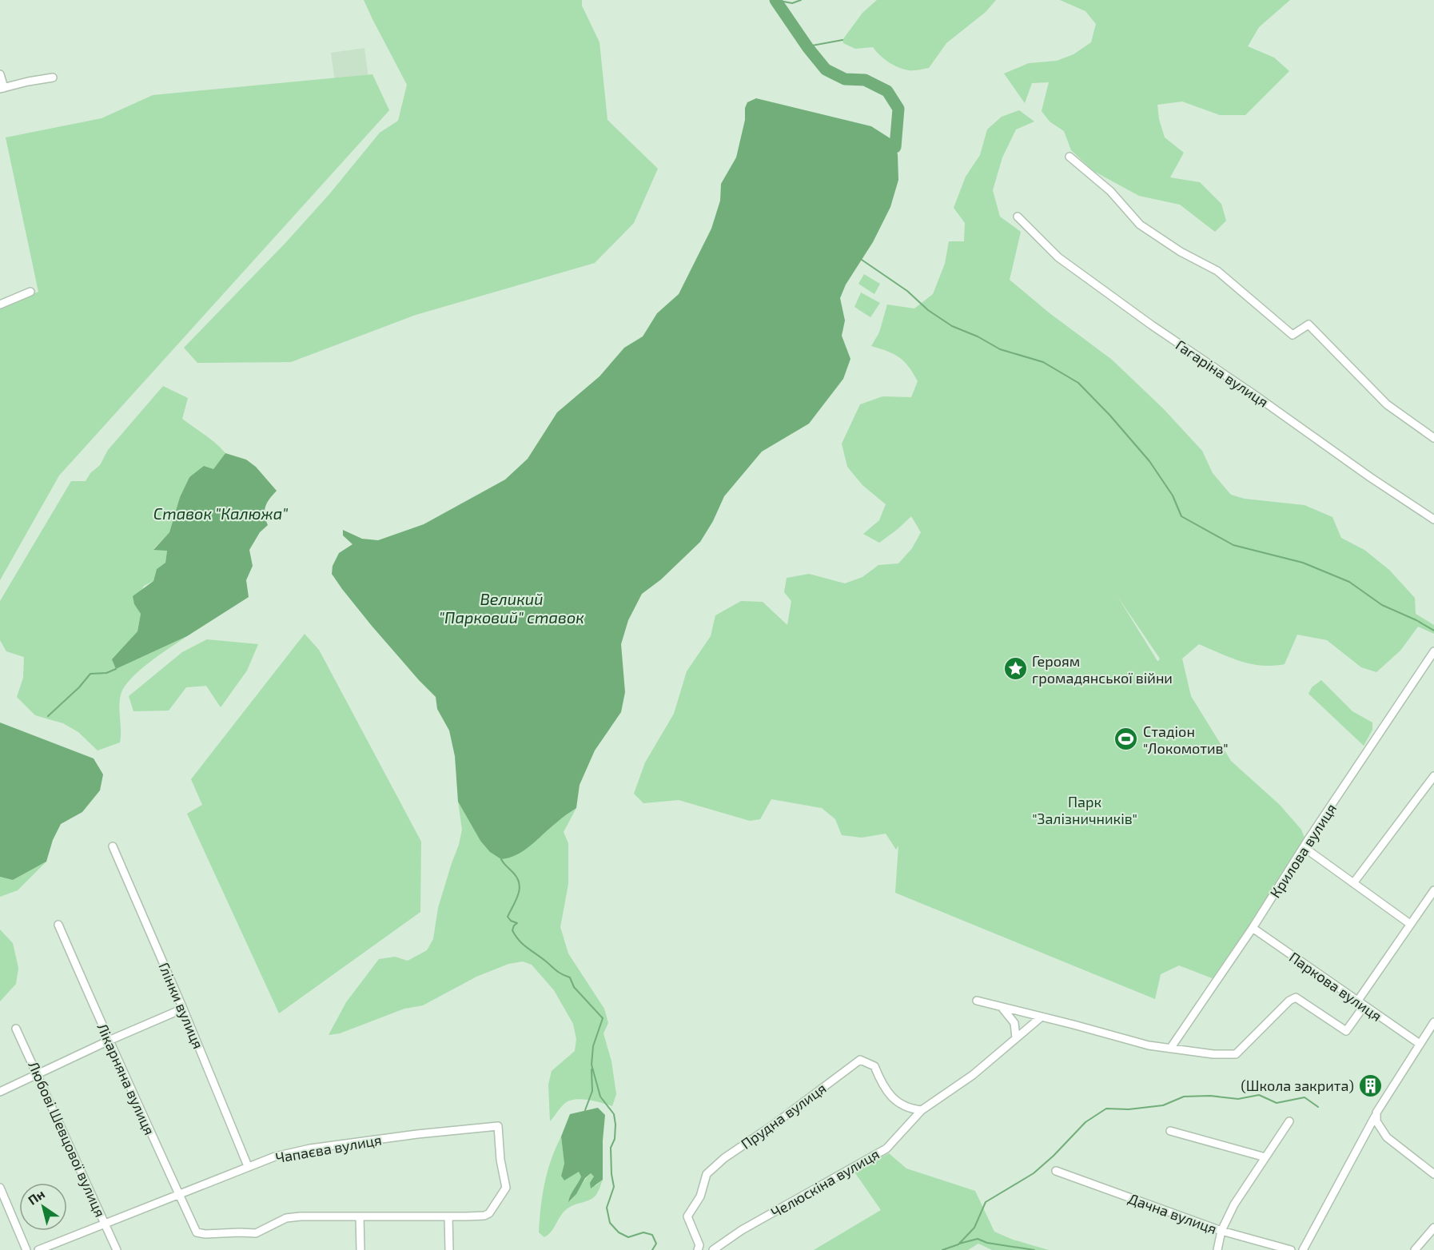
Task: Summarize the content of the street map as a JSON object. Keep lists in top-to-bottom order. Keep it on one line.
{"streets":{"street":["Гагаріна вулиця","Крилова вулиця","Паркова вулиця","Глінки вулиця","Лікарняна вулиця","Прудна вулиця","Любові Шевцової вулиця","Чапаєва вулиця","Челюскіна вулиця","Дачна вулиця"]},"crossings":[["Крилова вулиця","Паркова вулиця"],["Глінки вулиця","Чапаєва вулиця"],["Лікарняна вулиця","Чапаєва вулиця"],["Прудна вулиця","Челюскіна вулиця"],["Любові Шевцової вулиця","Чапаєва вулиця"]],"water":["Ставок \"Калюжа\"","Великий \"Парковий\" ставок"],"parks":["Парк \"Залізничників\""],"places":{"place":["Героям громадянської війни"],"sports":["Стадіон \"Локомотив\""],"building":["(Школа закрита)"]},"north":"top left"}
